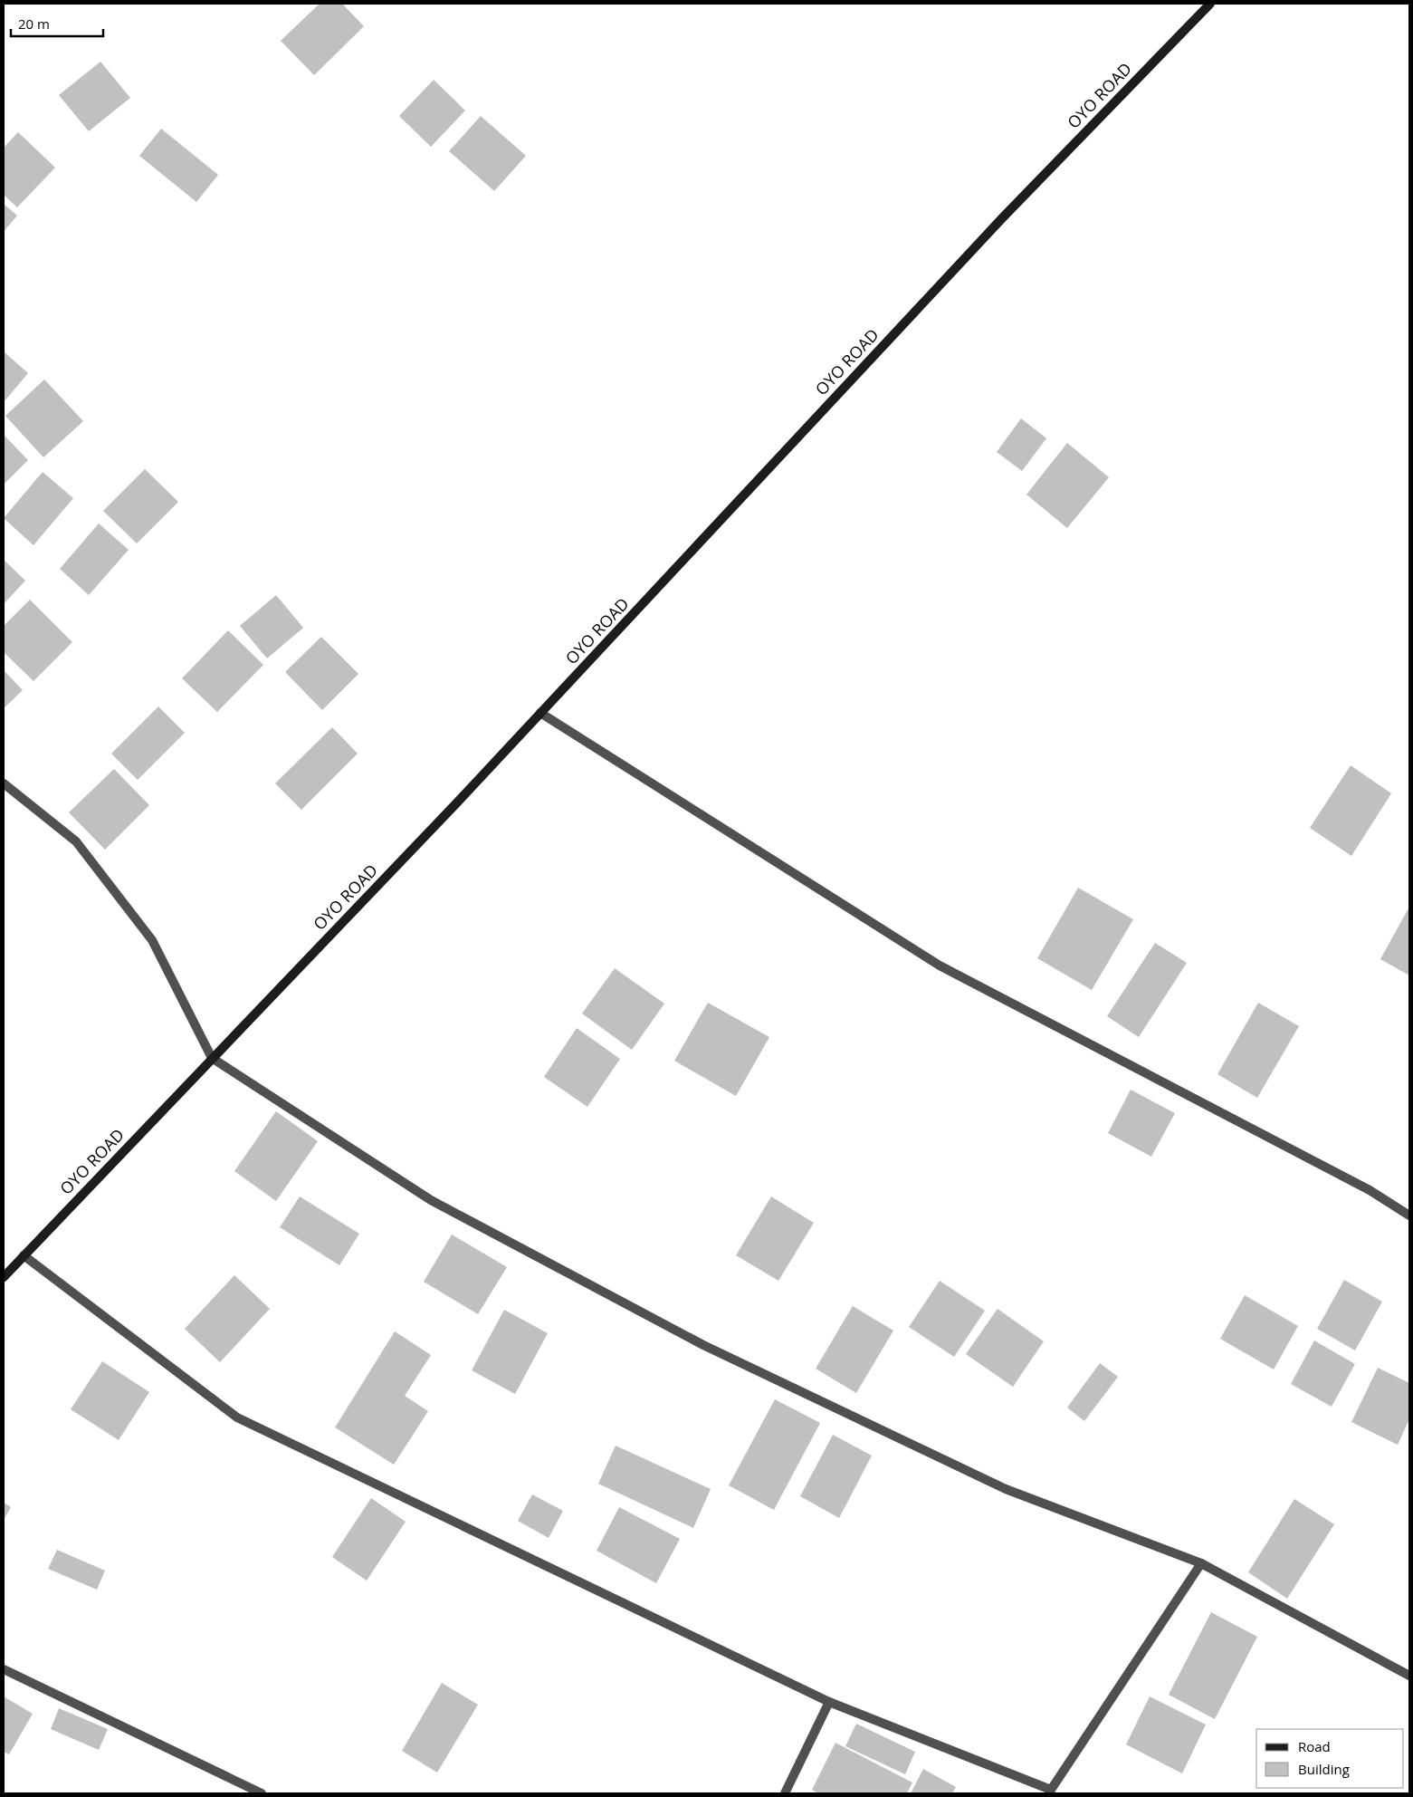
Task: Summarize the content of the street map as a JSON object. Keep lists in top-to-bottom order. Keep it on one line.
{"streets":{"street":["OYO ROAD"]},"legend":["Road","Building"],"scale_bar":"20 m"}
